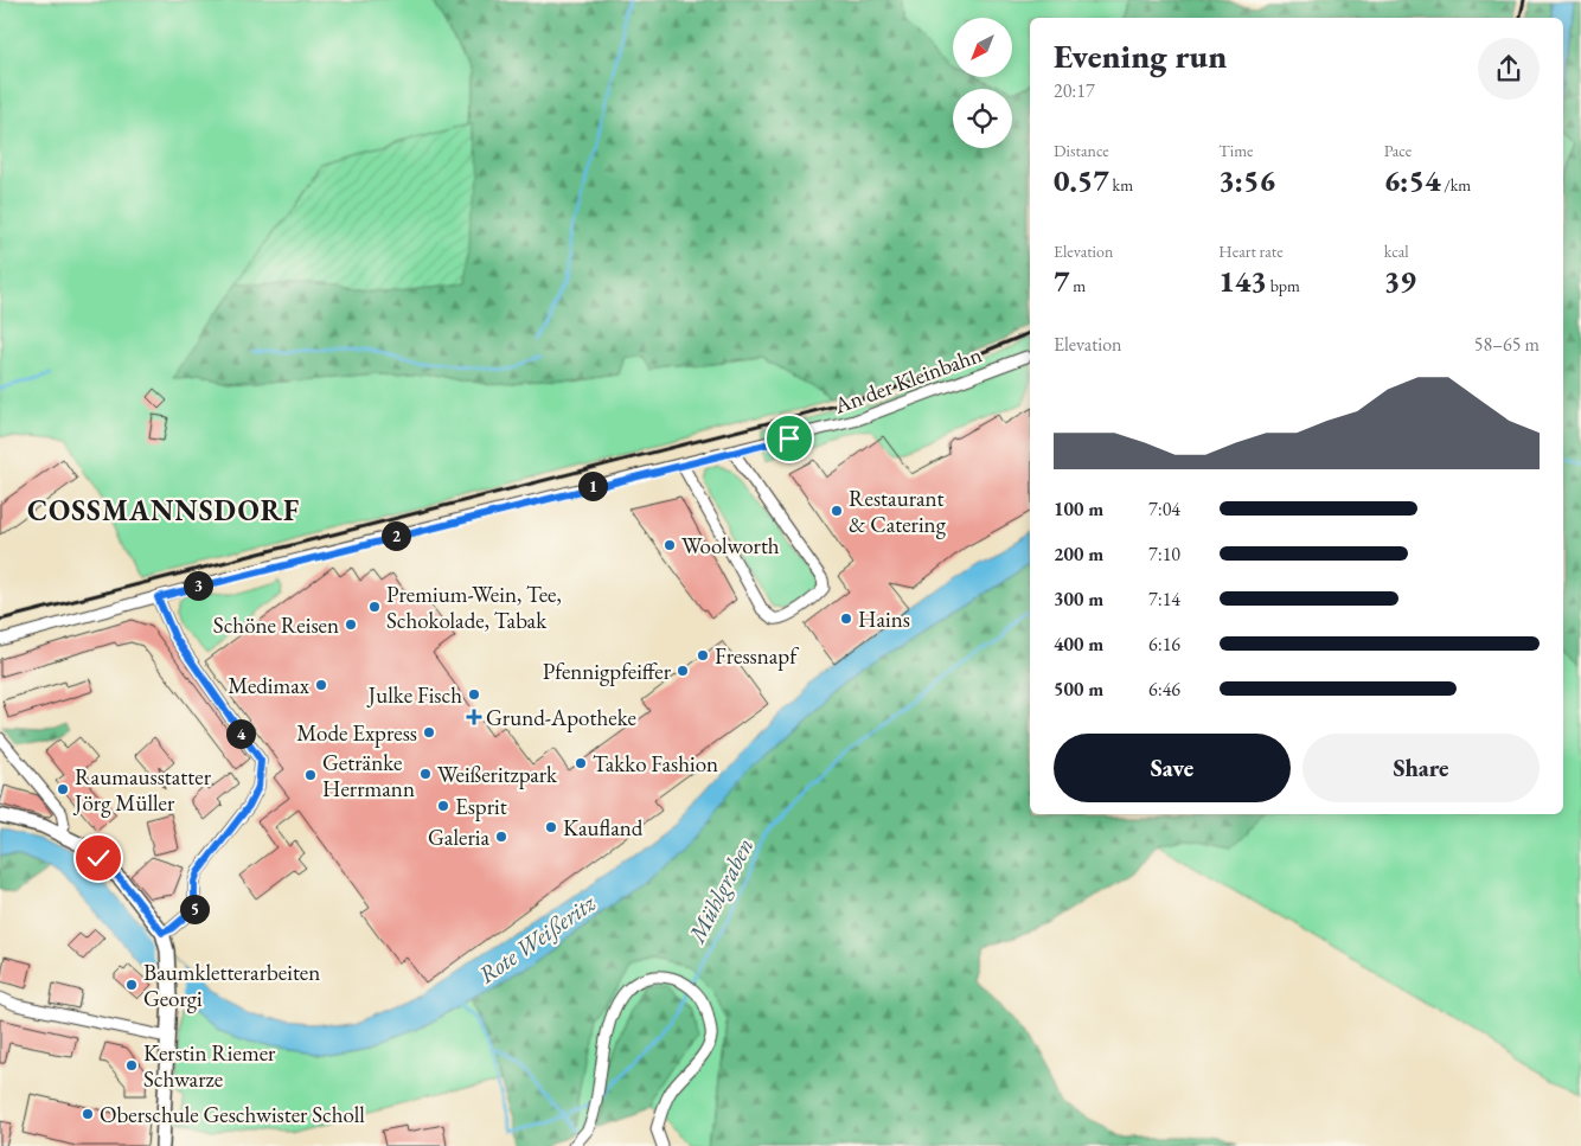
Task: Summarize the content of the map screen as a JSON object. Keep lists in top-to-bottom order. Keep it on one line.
{"streets":{"street":["An der Kleinbahn"]},"districts":["COSSMANNSDORF"],"water":["Mühlgraben","Rote Weißeritz"],"places":{"other":["Restaurant & Catering","Woolworth","Premium-Wein, Tee, Schokolade, Tabak","Hains","Schöne Reisen","Fressnapf","Pfennigpfeiffer","Medimax","Julke Fisch","Mode Express","Takko Fashion","Weißeritzpark","Getränke Herrmann","Raumausstatter Jörg Müller","Esprit","Kaufland","Galeria","Baumkletterarbeiten Georgi","Kerstin Riemer Schwarze","Oberschule Geschwister Scholl"],"health":["Grund-Apotheke"]},"north":"bottom left","page":{"heading":["Evening run","20:17"],"stats":[["Distance","0.57 km"],["Time","3:56"],["Pace","6:54 /km"],["Elevation","7 m"],["Heart rate","143 bpm"],["kcal","39"]],"chart":["Elevation","58–65 m"],"pins":["1","2","3","4","5"],"list":[{"name":"100 m","note":"7:04"},{"name":"200 m","note":"7:10"},{"name":"300 m","note":"7:14"},{"name":"400 m","note":"6:16"},{"name":"500 m","note":"6:46"}],"buttons":["Save","Share"]}}
